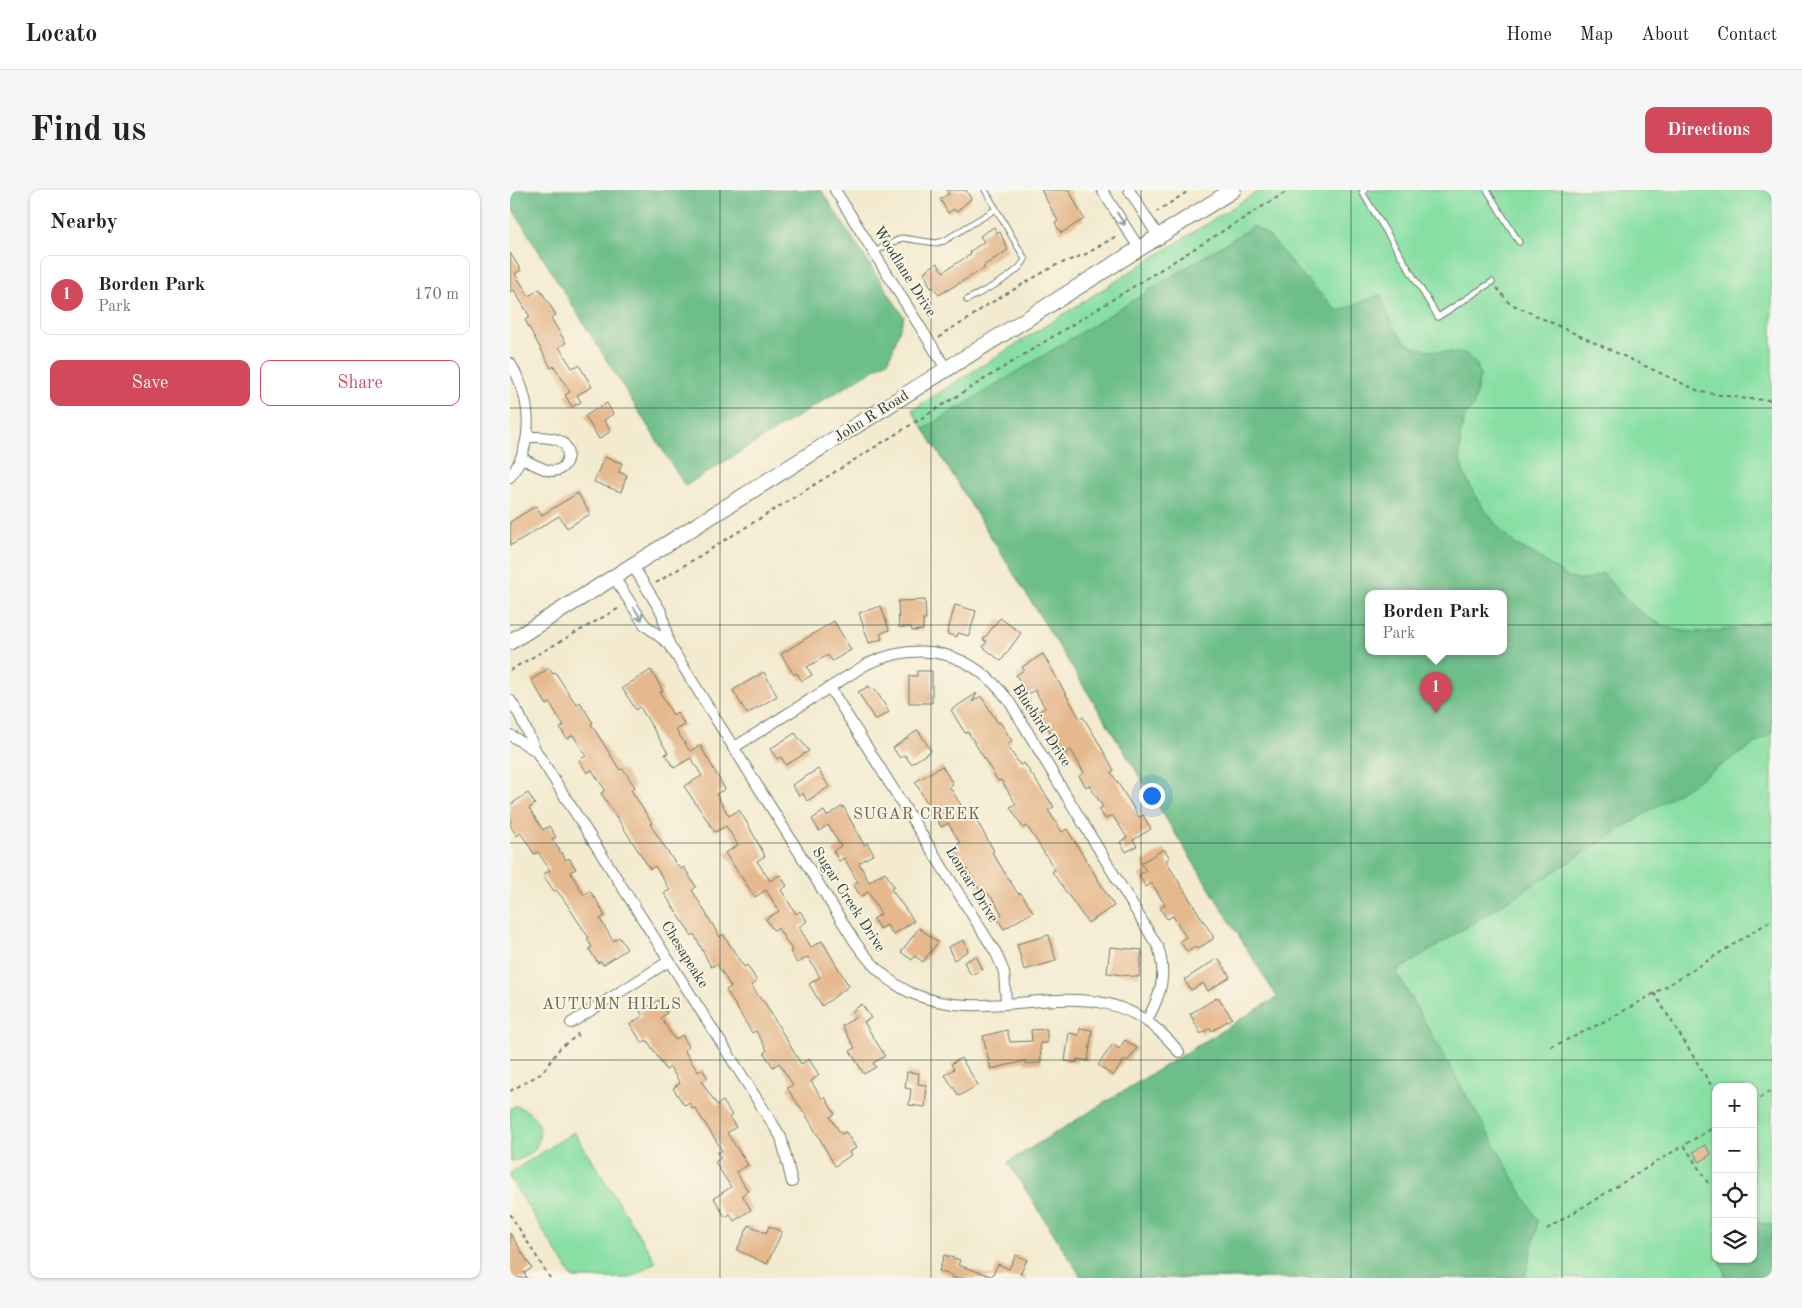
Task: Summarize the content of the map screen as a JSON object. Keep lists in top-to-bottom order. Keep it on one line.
{"streets":{"main road":["John R Road"],"street":["Woodlane Drive","Bluebird Drive","Loncar Drive","Sugar Creek Drive","Chesapeake"]},"crossings":[["Woodlane Drive","John R Road"],["John R Road","Sugar Creek Drive"],["Bluebird Drive","Loncar Drive"],["Bluebird Drive","Sugar Creek Drive"],["Loncar Drive","Sugar Creek Drive"]],"districts":["SUGAR CREEK","AUTUMN HILLS"],"page":{"header":"Locato","nav":["Home","Map","About","Contact"],"buttons":["Directions",["Save","Share"]],"title":"Find us","heading":"Nearby","list":[{"mark":"1","name":"Borden Park","note":"Park","value":"170 m"}],"popup":["Borden Park","Park"],"pins":"1","map_buttons":["+","−"]}}
